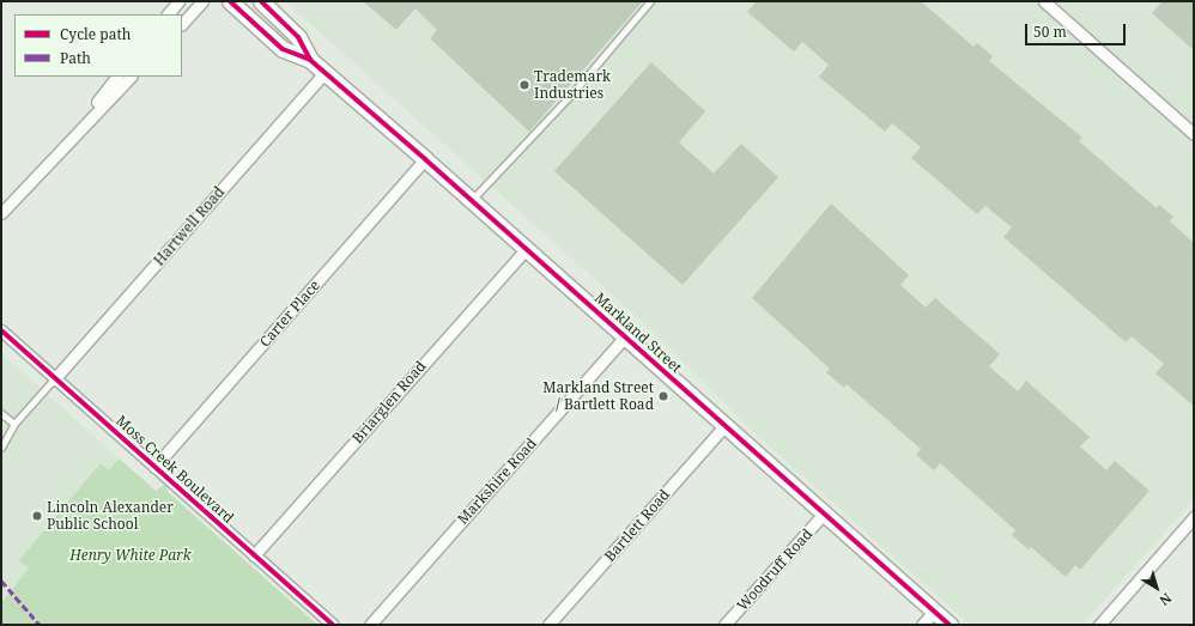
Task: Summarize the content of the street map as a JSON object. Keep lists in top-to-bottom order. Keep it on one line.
{"streets":{"street":["Hartwell Road","Carter Place","Markland Street","Briarglen Road","Moss Creek Boulevard","Markshire Road","Bartlett Road","Woodruff Road"]},"crossings":[["Hartwell Road","Markland Street"],["Hartwell Road","Moss Creek Boulevard"],["Carter Place","Markland Street"],["Carter Place","Moss Creek Boulevard"],["Markland Street","Briarglen Road"],["Markland Street","Markshire Road"],["Markland Street","Bartlett Road"],["Markland Street","Woodruff Road"],["Briarglen Road","Moss Creek Boulevard"]],"parks":["Henry White Park"],"places":["Trademark Industries","Markland Street / Bartlett Road","Lincoln Alexander Public School"],"legend":["Cycle path","Path"],"scale_bar":"50 m","north":"bottom right"}
